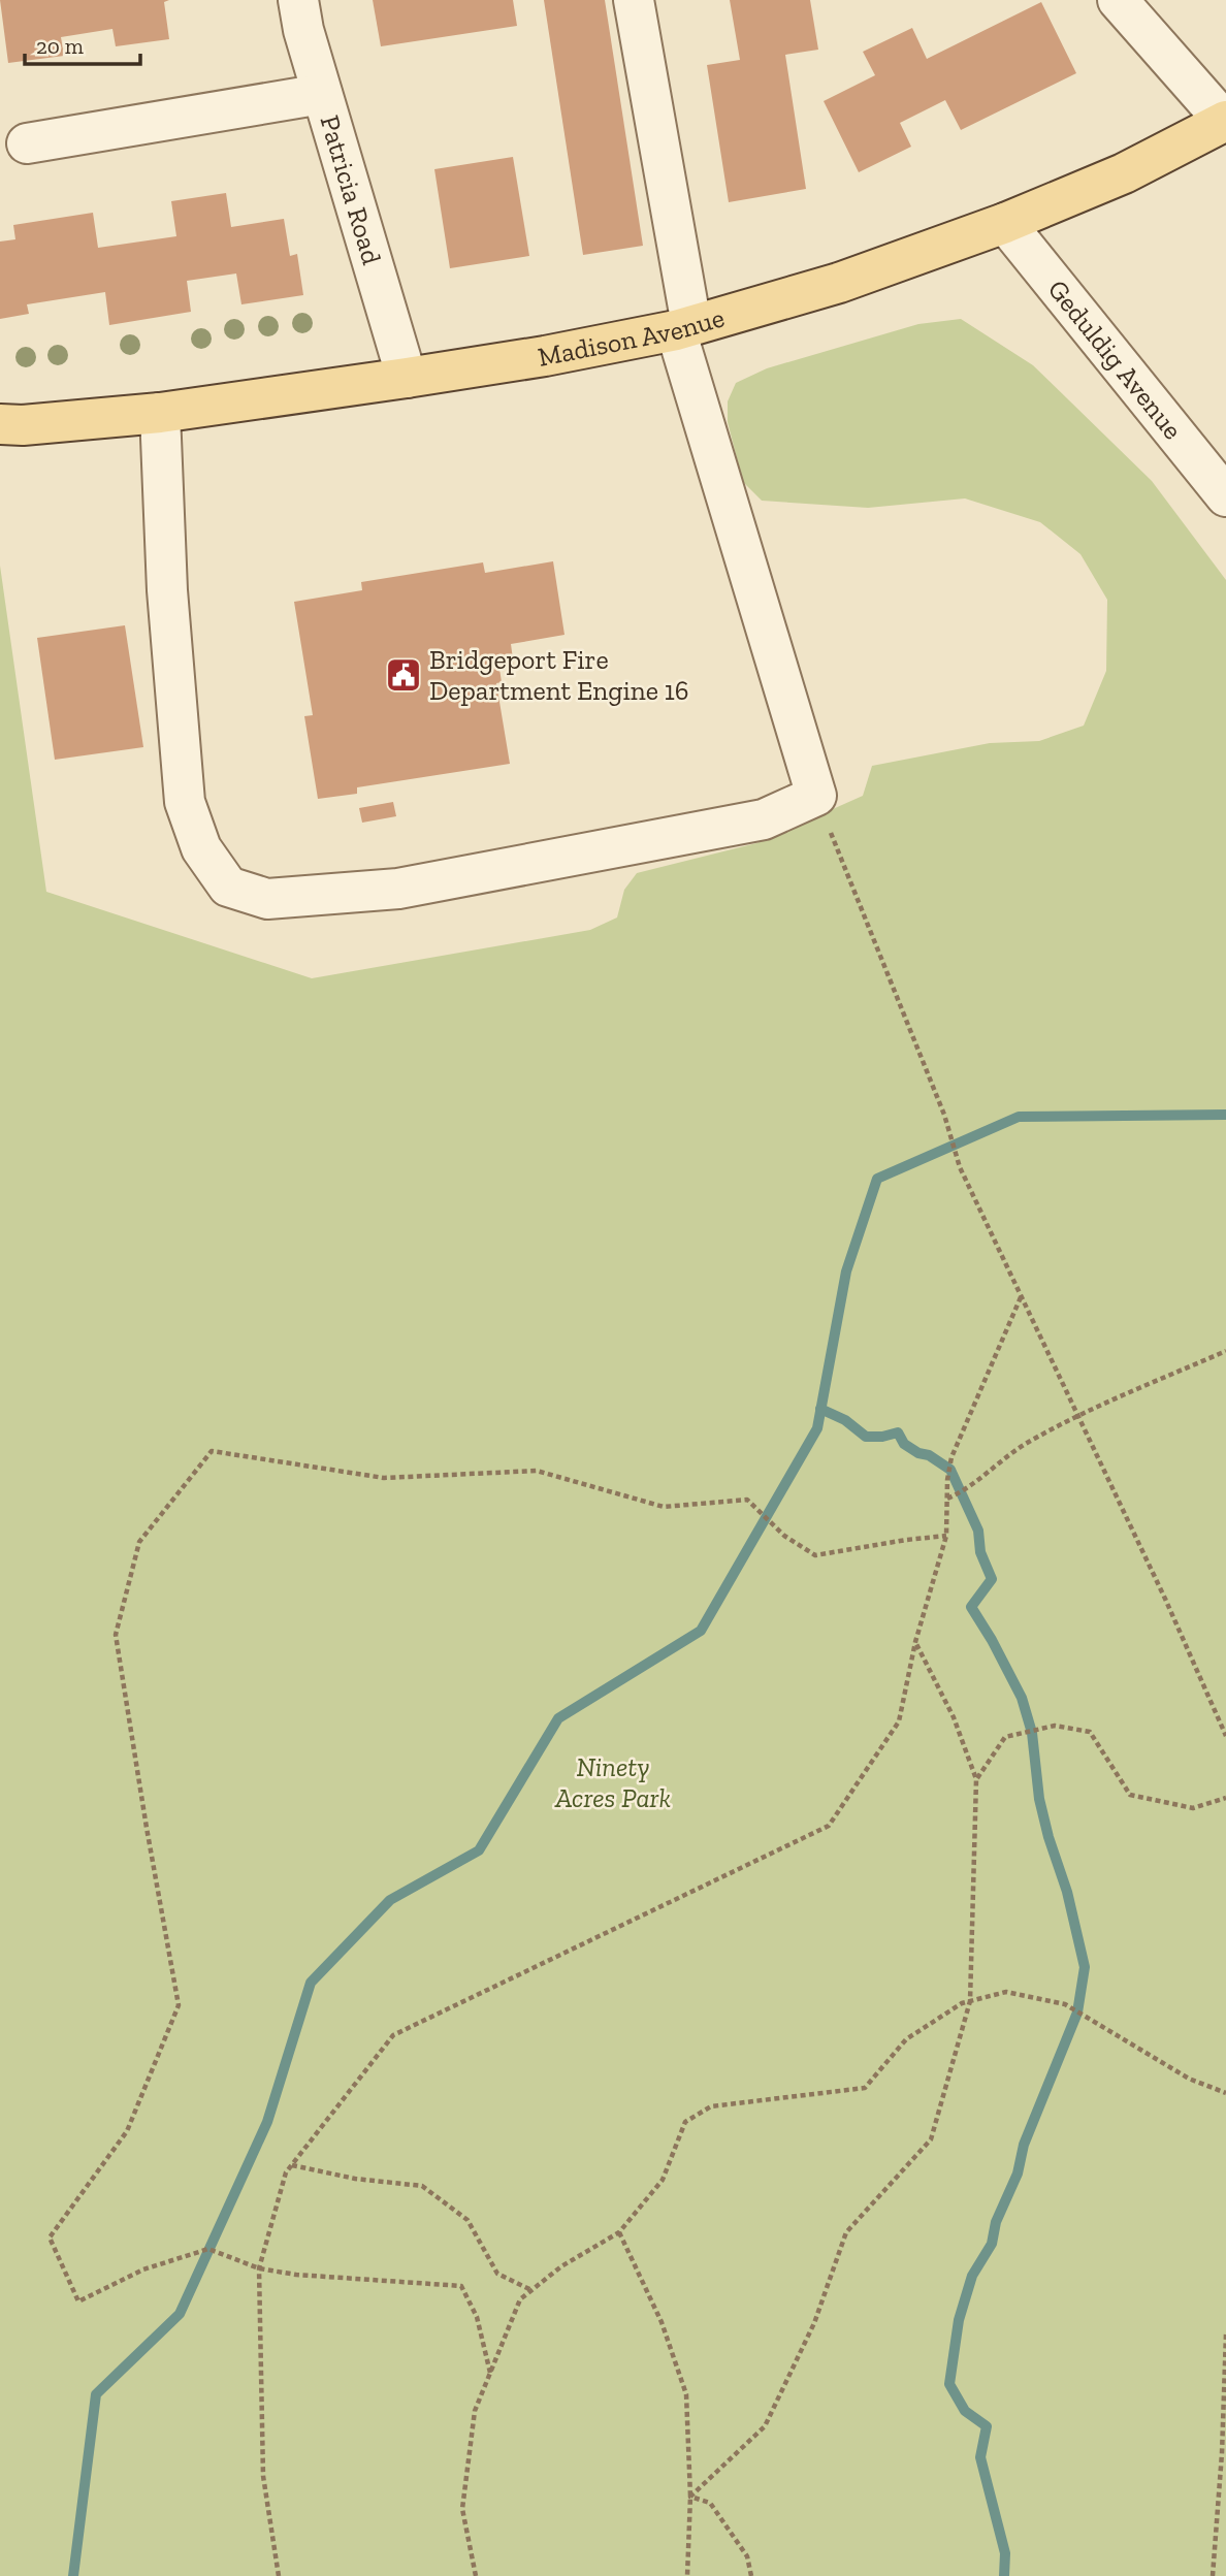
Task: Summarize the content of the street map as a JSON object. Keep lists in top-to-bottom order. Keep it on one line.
{"streets":{"main road":["Madison Avenue"],"street":["Patricia Road","Geduldig Avenue"]},"crossings":[["Patricia Road","Madison Avenue"],["Madison Avenue","Geduldig Avenue"]],"parks":["Ninety Acres Park"],"places":{"public building":["Bridgeport Fire Department Engine 16"]},"scale_bar":"20 m"}
